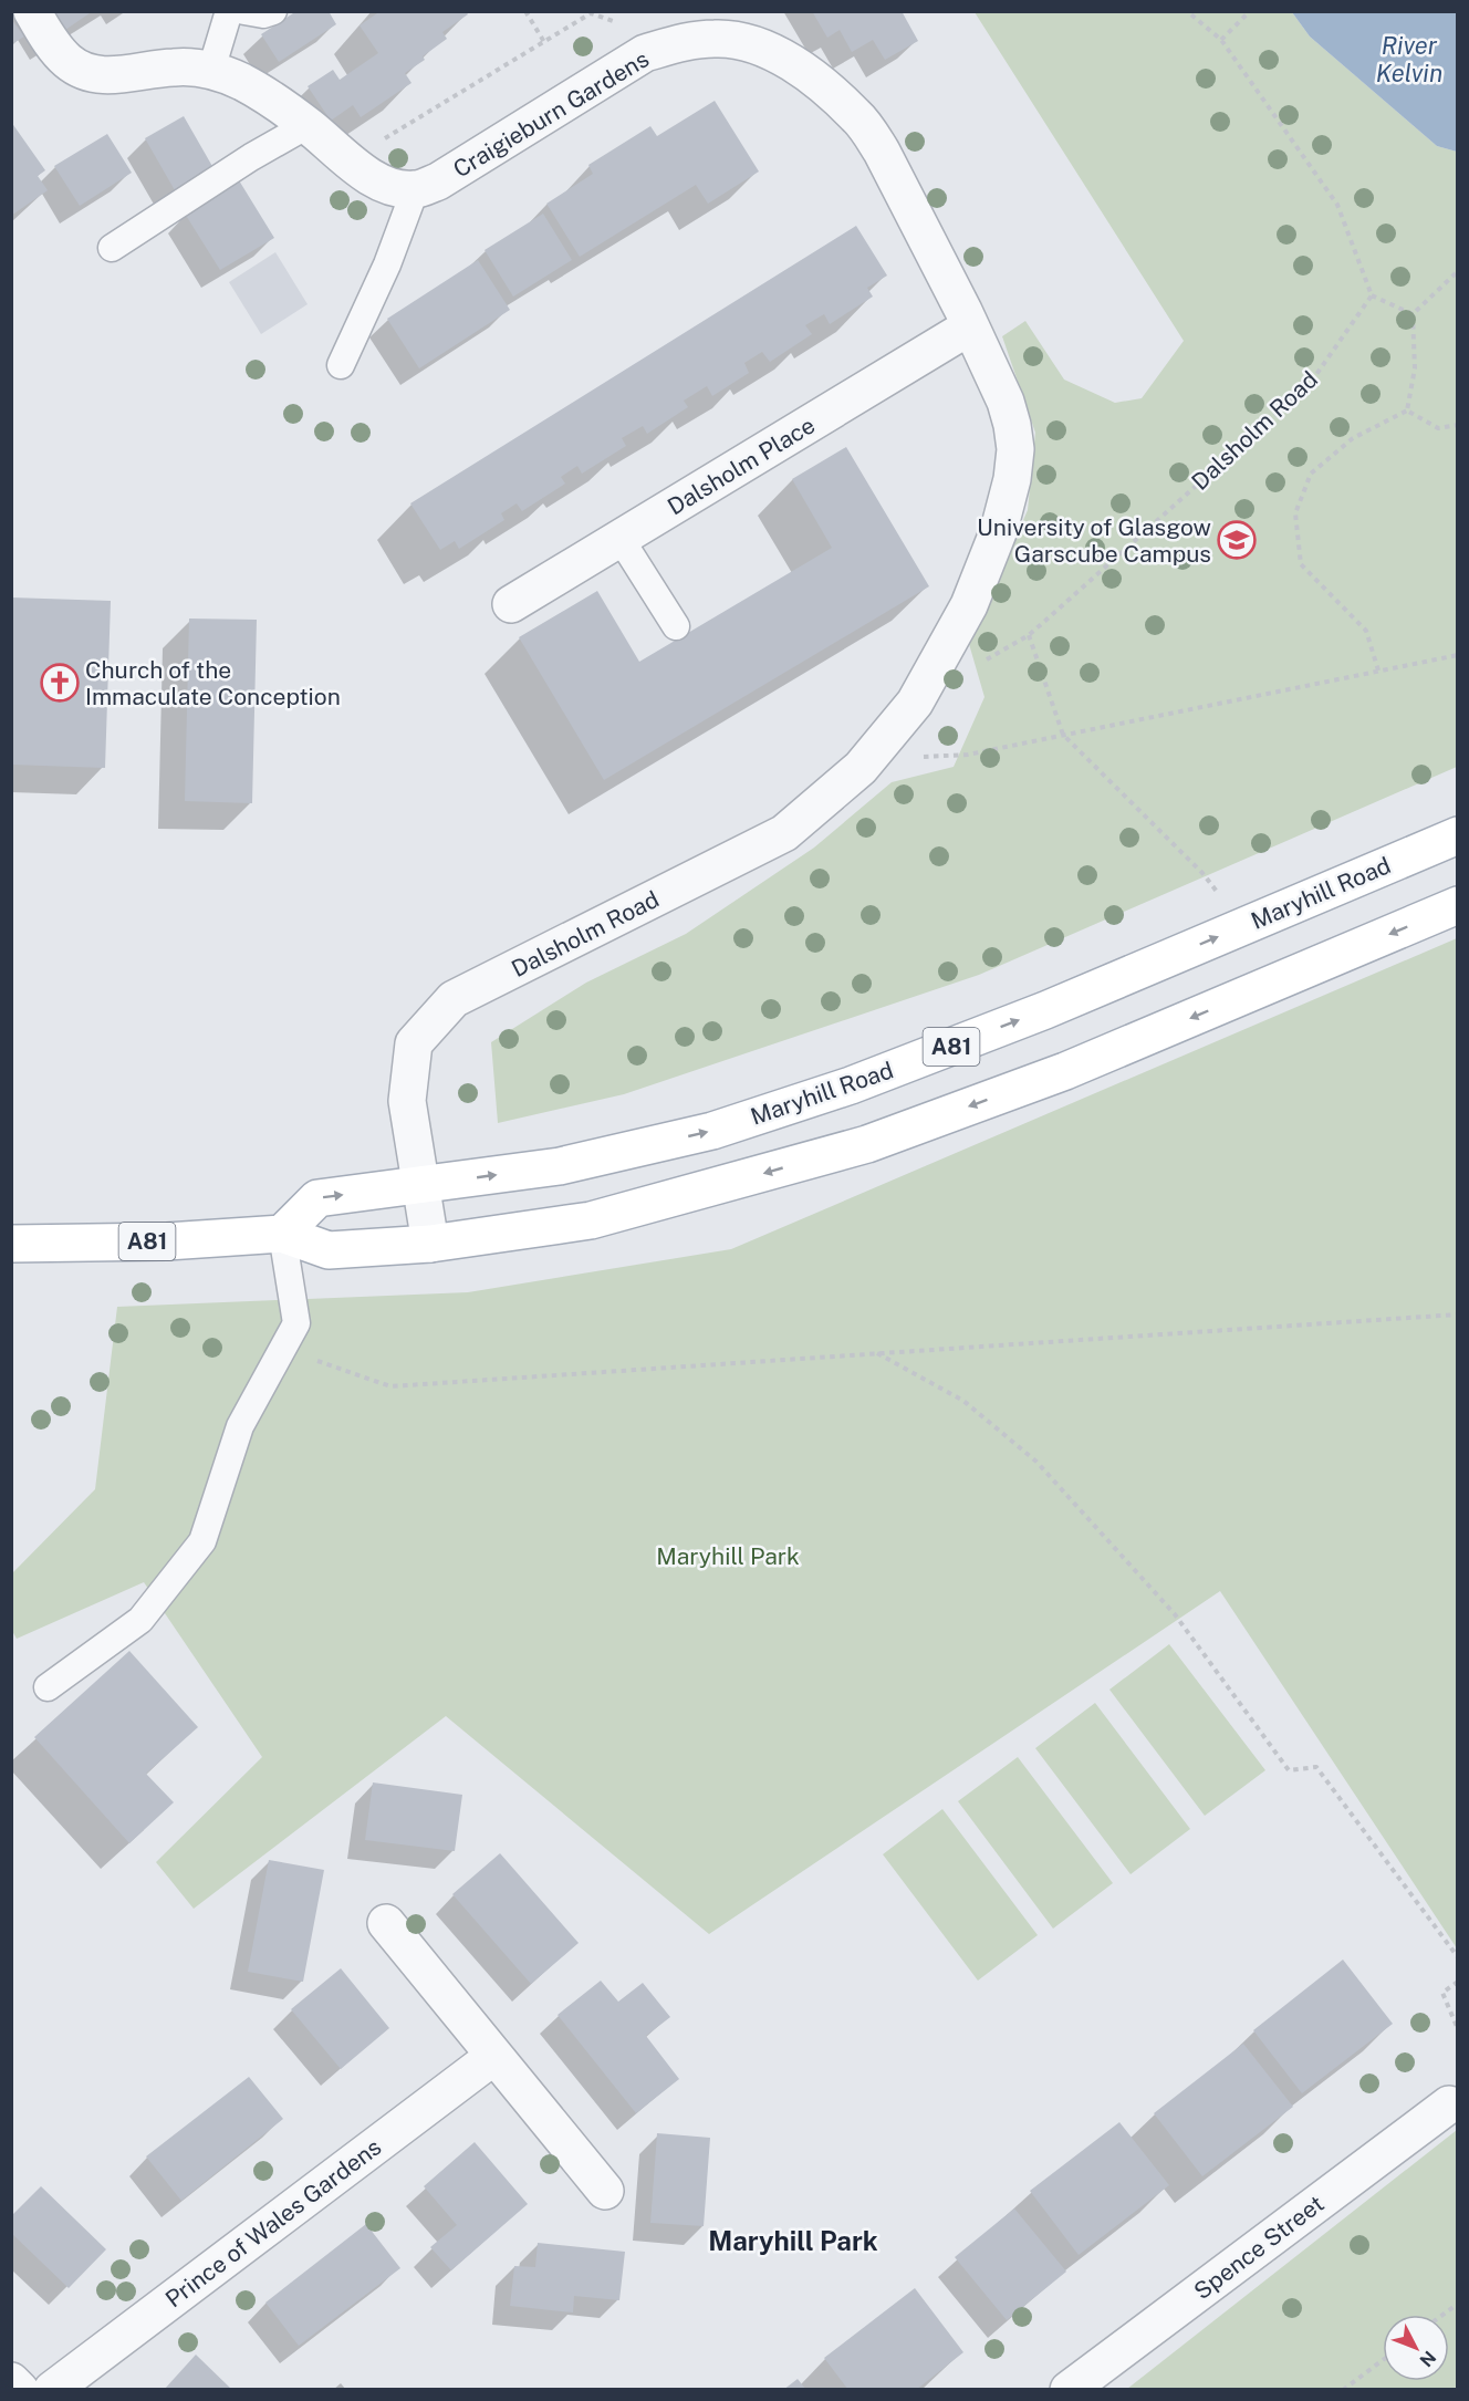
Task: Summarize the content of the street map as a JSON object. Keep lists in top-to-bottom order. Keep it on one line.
{"streets":{"main road":["Maryhill Road","A81"],"street":["Craigieburn Gardens","Dalsholm Road","Dalsholm Place","Prince of Wales Gardens","Spence Street"]},"crossings":[["Craigieburn Gardens","Dalsholm Road"],["Craigieburn Gardens","Dalsholm Place"],["Dalsholm Road","Maryhill Road"],["Dalsholm Road","A81"],["Maryhill Road","A81"]],"districts":["Maryhill Park"],"water":["River Kelvin"],"parks":["Maryhill Park"],"places":{"school or university":["University of Glasgow Garscube Campus"],"church":["Church of the Immaculate Conception"]},"north":"bottom right"}
